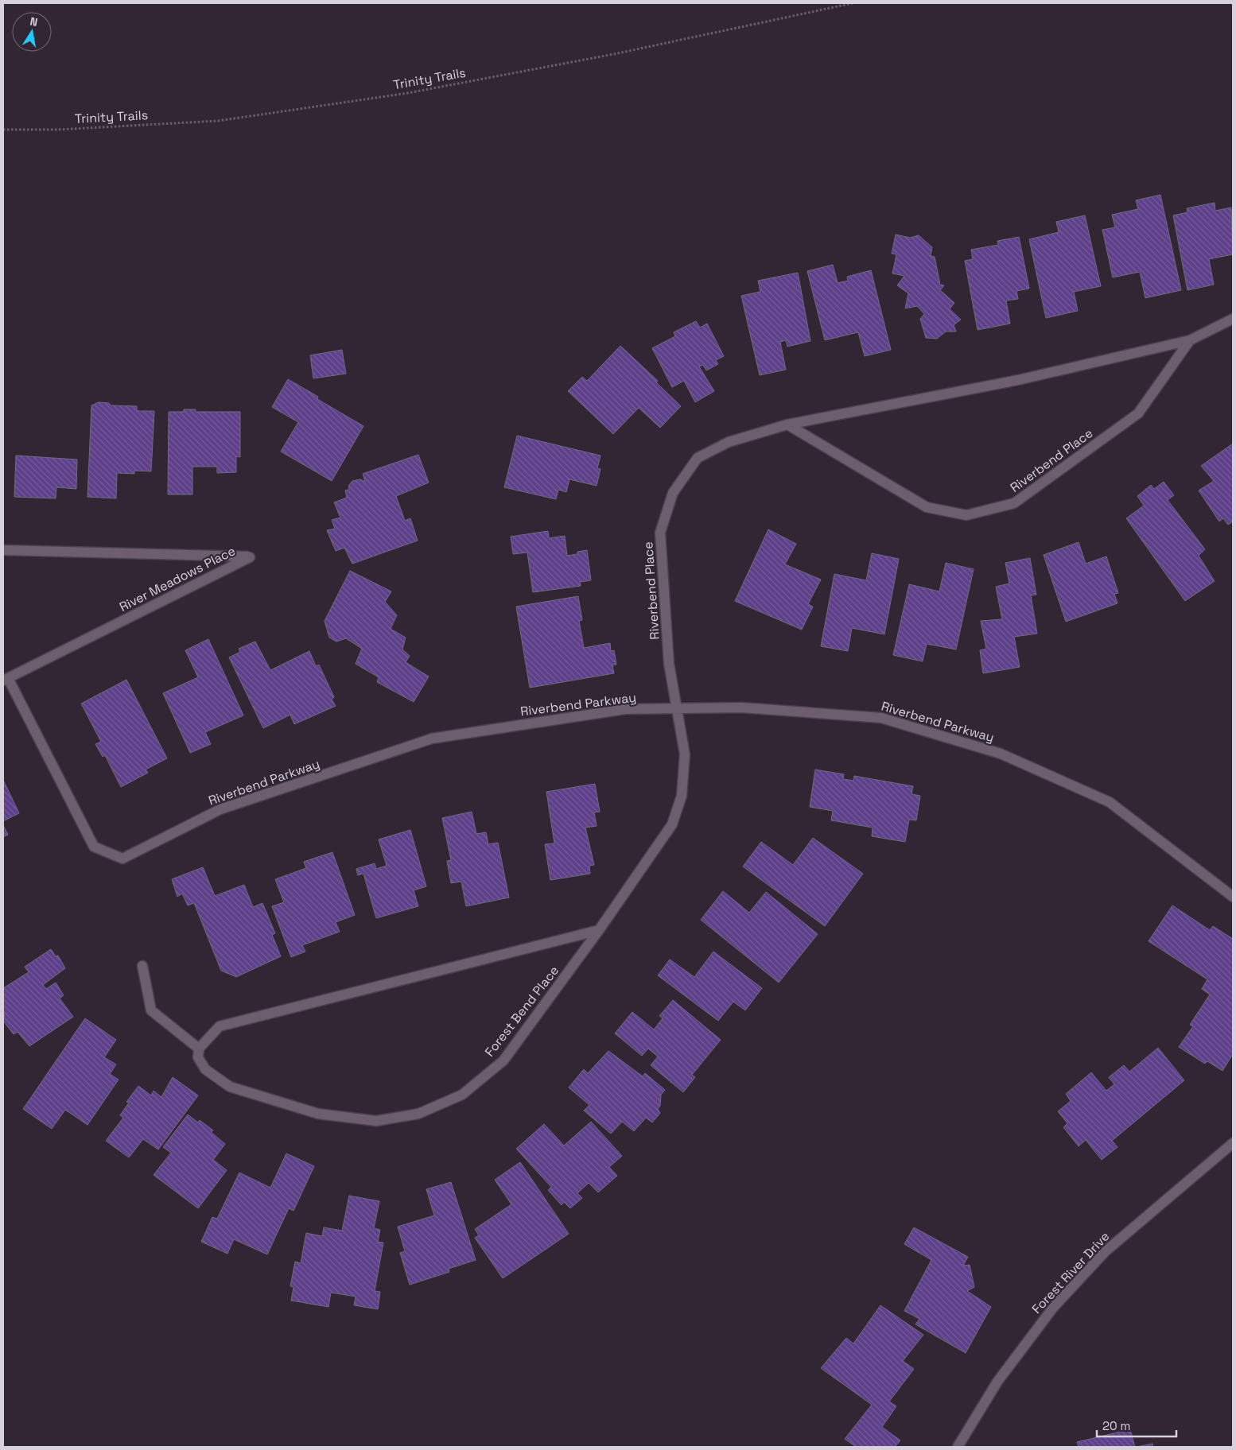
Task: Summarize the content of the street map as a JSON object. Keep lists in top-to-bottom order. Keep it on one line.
{"streets":{"street":["Riverbend Place","River Meadows Place","Riverbend Parkway","Forest Bend Place","Forest River Drive"],"path":["Trinity Trails"]},"crossings":[["Riverbend Place","Riverbend Parkway"],["Riverbend Place","Forest Bend Place"],["River Meadows Place","Riverbend Parkway"],["Riverbend Parkway","Forest Bend Place"]],"scale_bar":"20 m","north":"top"}
